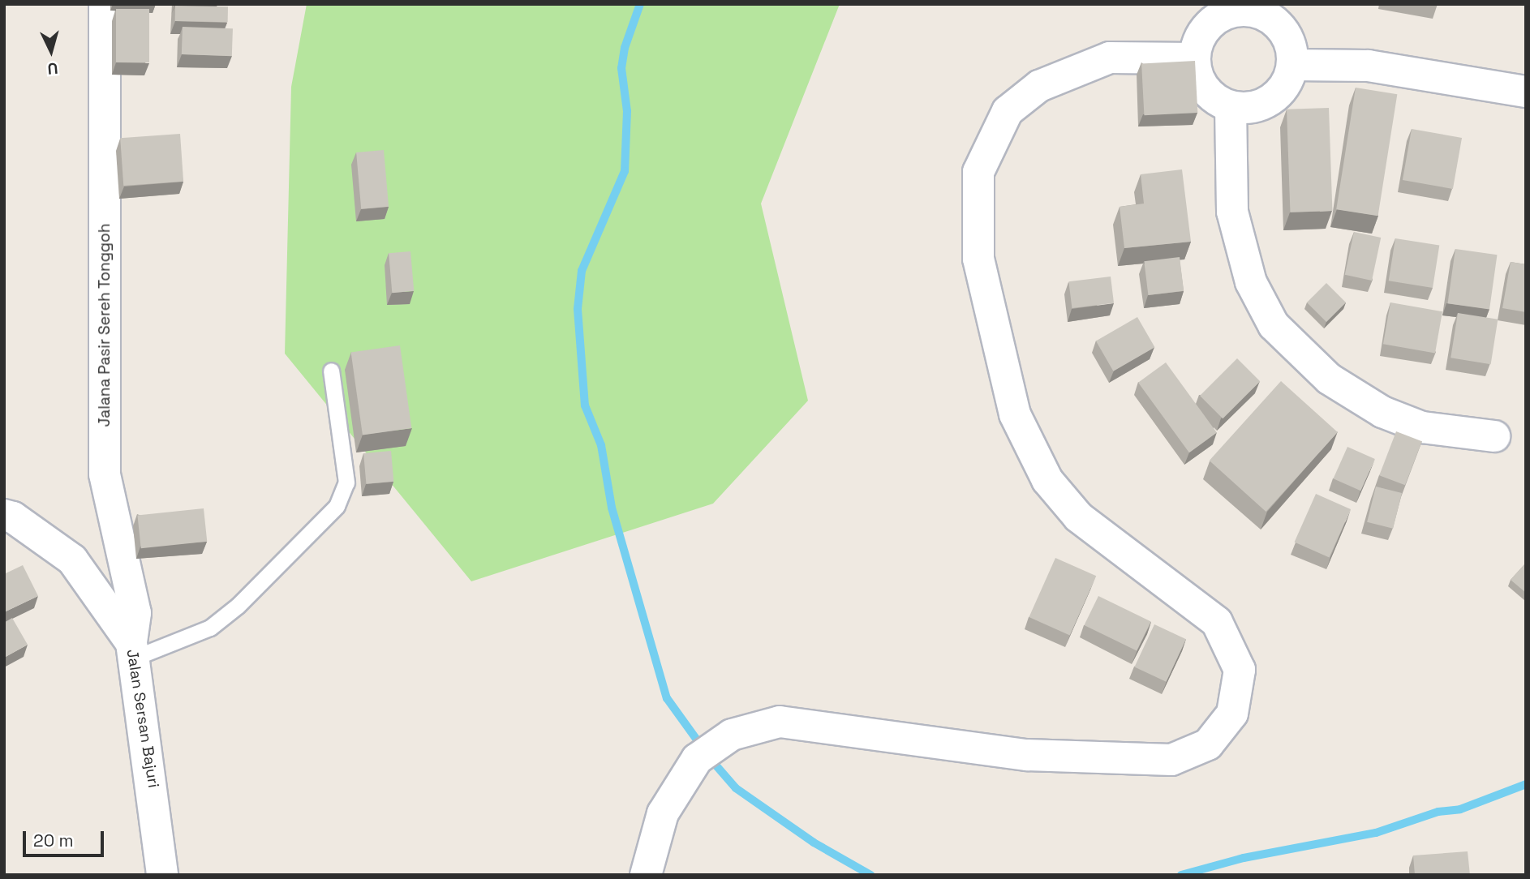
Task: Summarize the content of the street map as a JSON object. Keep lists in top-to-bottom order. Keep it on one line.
{"streets":{"street":["Jalana Pasir Sereh Tonggoh","Jalan Sersan Bajuri"]},"crossings":[["Jalana Pasir Sereh Tonggoh","Jalan Sersan Bajuri"]],"scale_bar":"20 m","north":"bottom"}
